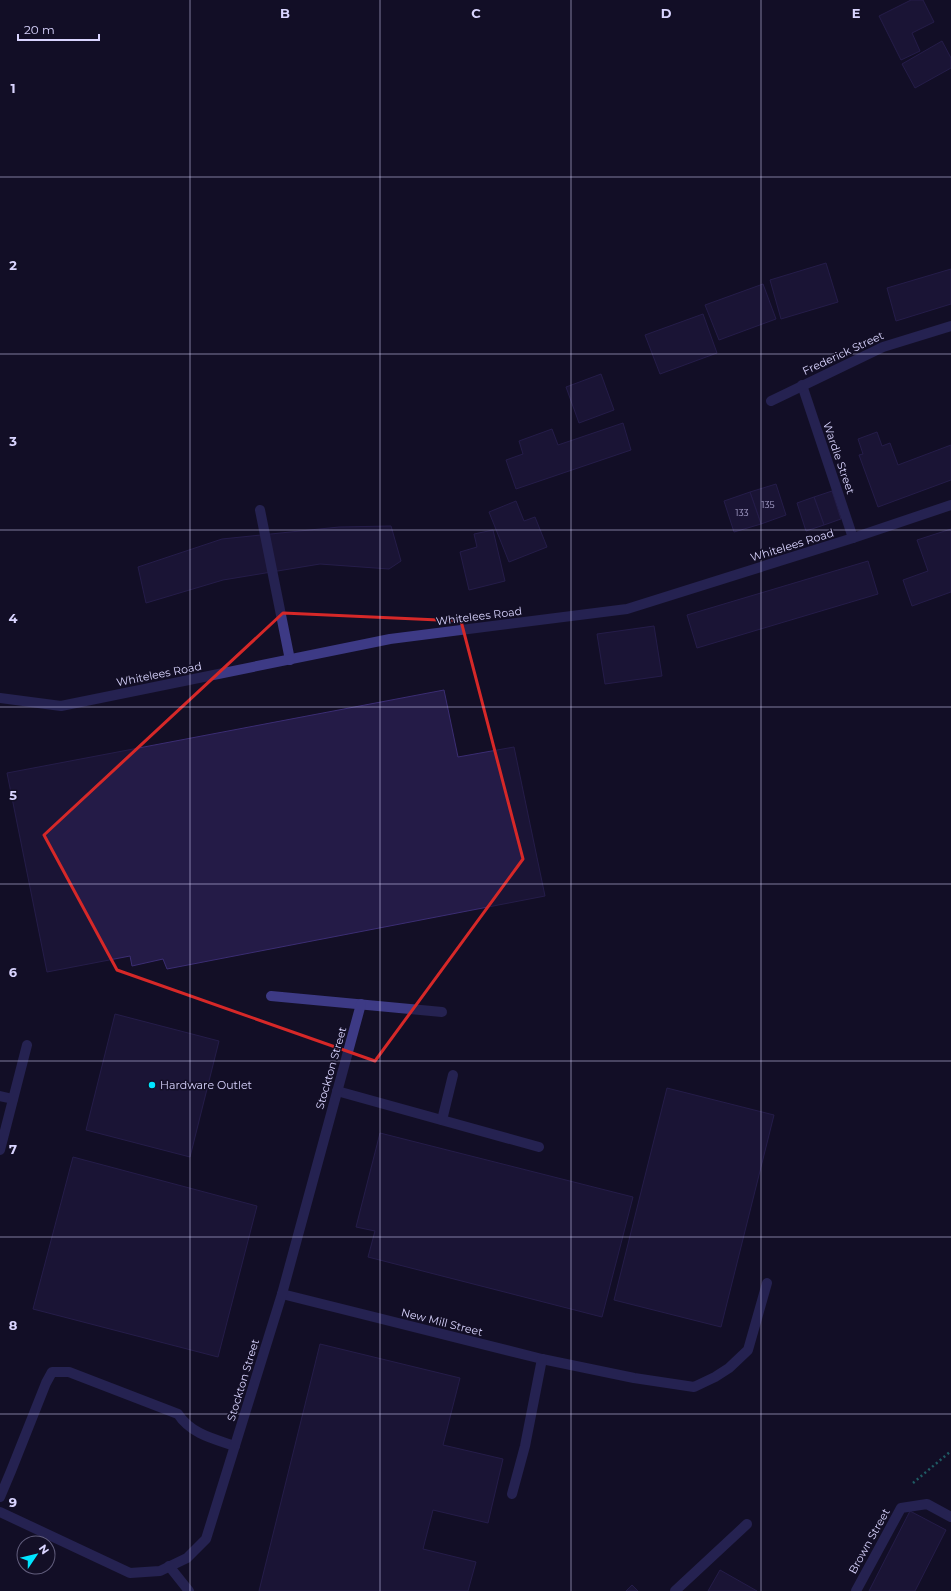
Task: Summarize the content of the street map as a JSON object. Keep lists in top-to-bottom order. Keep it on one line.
{"streets":{"street":["Frederick Street","Wardle Street","Whitelees Road","Stockton Street","New Mill Street","Brown Street"]},"crossings":[["Frederick Street","Wardle Street"],["Wardle Street","Whitelees Road"],["Stockton Street","New Mill Street"]],"places":["Hardware Outlet"],"house_numbers":["135","133"],"scale_bar":"20 m","north":"top right","grid":{"columns":["B","C","D","E"],"rows":["1","2","3","4","5","6","7","8","9"]}}
